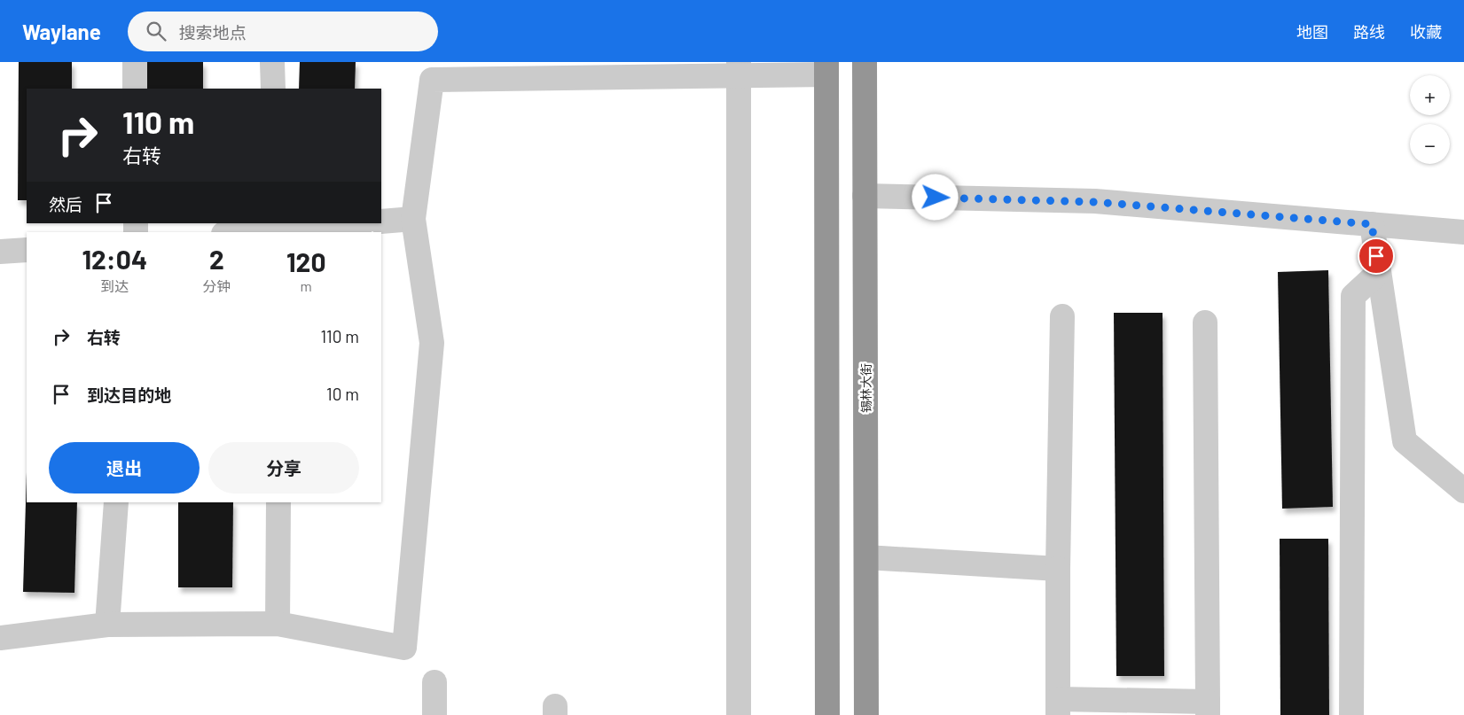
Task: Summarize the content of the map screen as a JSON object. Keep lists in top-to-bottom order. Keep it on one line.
{"streets":{"highway":["锡林大街"]},"page":{"header":"Waylane","search":"搜索地点","nav":["地图","路线","收藏"],"map_buttons":["+","−"],"turn":["110 m","右转"],"then":"然后","eta":["12:04","到达","2","分钟","120","m"],"list":[{"name":"右转","value":"110 m"},{"name":"到达目的地","value":"10 m"}],"buttons":["退出","分享"]}}
